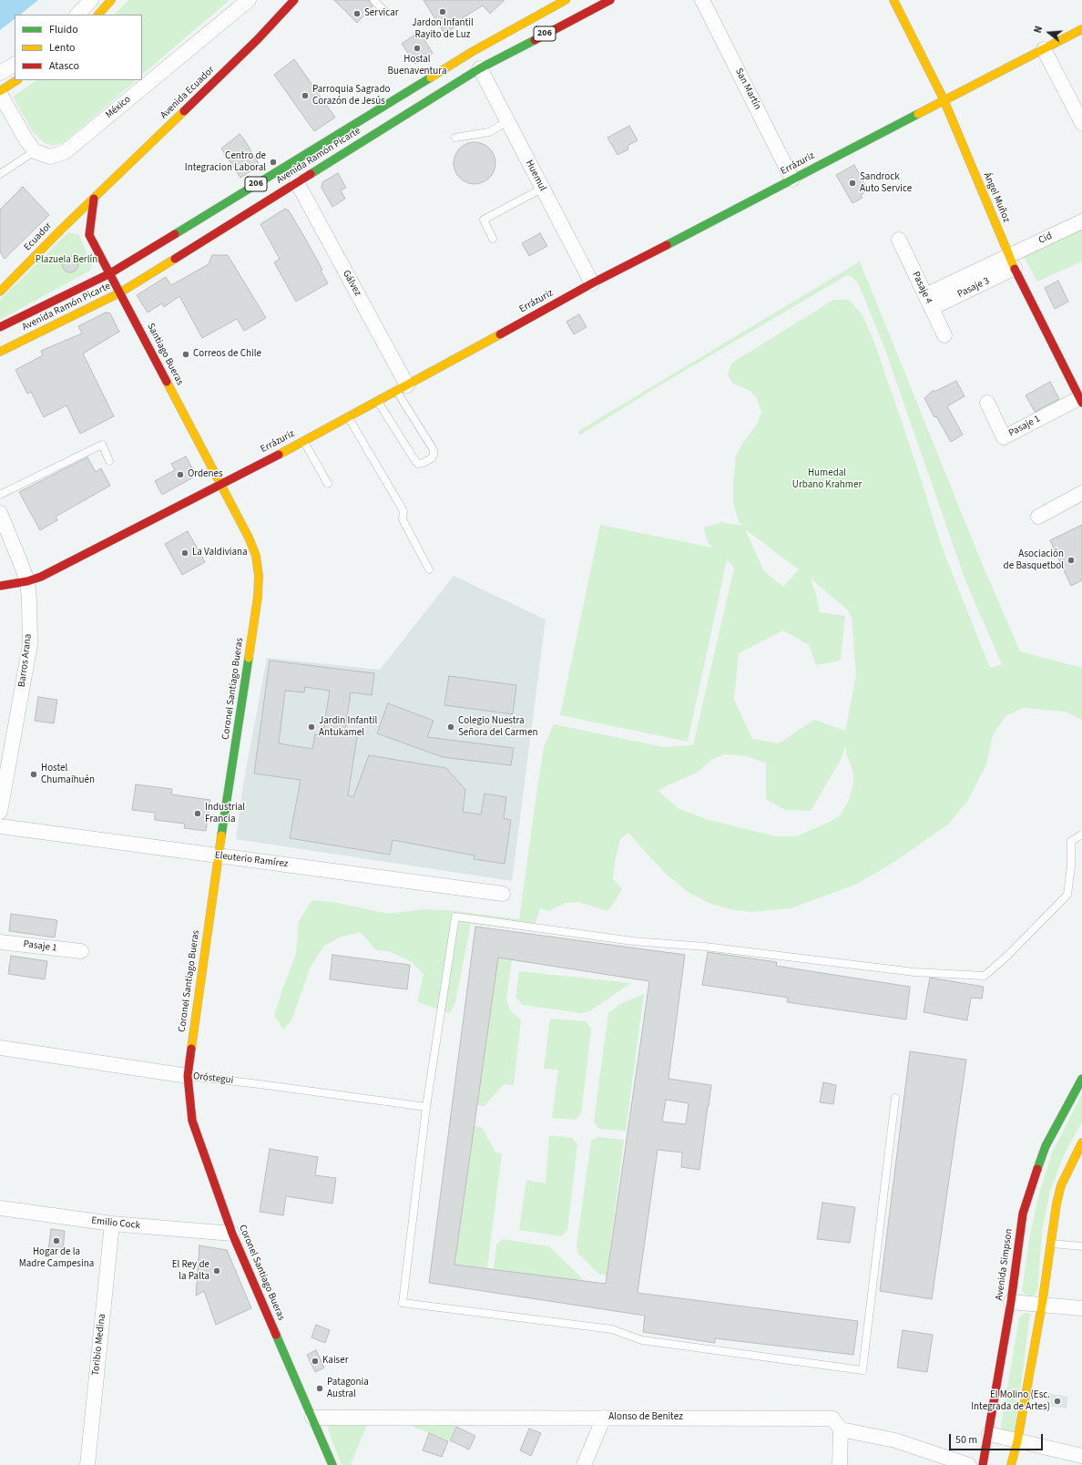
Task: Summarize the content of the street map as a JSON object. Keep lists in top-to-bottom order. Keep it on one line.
{"streets":{"main road":["206","Avenida Ecuador","Avenida Ramón Picarte","Errázuriz","Ángel Muñoz","Ecuador","Santiago Bueras","Coronel Santiago Bueras","Avenida Simpson"],"street":["San Martín","México","Huemul","Cid","Gálvez","Pasaje 4","Pasaje 3","Pasaje 1","Barros Arana","Eleuterio Ramírez","Oróstegui","Emilio Cock","Toribio Medina","Alonso de Benitez"]},"crossings":[["San Martín","Errázuriz"],["Avenida Ecuador","Ecuador"],["Avenida Ecuador","Santiago Bueras"],["Avenida Ramón Picarte","Huemul"],["Avenida Ramón Picarte","Gálvez"],["Avenida Ramón Picarte","Santiago Bueras"],["Errázuriz","Huemul"],["Errázuriz","Ángel Muñoz"],["Errázuriz","Gálvez"],["Errázuriz","Santiago Bueras"],["Errázuriz","Barros Arana"],["Errázuriz","Coronel Santiago Bueras"],["Ángel Muñoz","Cid"],["Ángel Muñoz","Pasaje 3"],["Ángel Muñoz","Pasaje 1"],["Ecuador","Santiago Bueras"],["Cid","Pasaje 3"],["Pasaje 4","Pasaje 3"],["Santiago Bueras","Coronel Santiago Bueras"],["Coronel Santiago Bueras","Eleuterio Ramírez"],["Coronel Santiago Bueras","Oróstegui"],["Coronel Santiago Bueras","Emilio Cock"],["Coronel Santiago Bueras","Alonso de Benitez"],["Emilio Cock","Toribio Medina"]],"parks":["Plazuela Berlín","Humedal Urbano Krahmer"],"places":["Jardon Infantil Rayito de Luz","Servicar","Hostal Buenaventura","Parroquia Sagrado Corazón de Jesús","Centro de Integracion Laboral","Sandrock Auto Service","Correos de Chile","Ordenes","La Valdiviana","Asociación de Basquetbol","Jardin Infantil Antukamel","Colegio Nuestra Señora del Carmen","Hostel Chumaihuén","Industrial Francia","Hogar de la Madre Campesina","El Rey de la Palta","Kaiser","Patagonia Austral","El Molino (Esc. Integrada de Artes)"],"legend":["Fluido","Lento","Atasco"],"scale_bar":"50 m","north":"left"}
